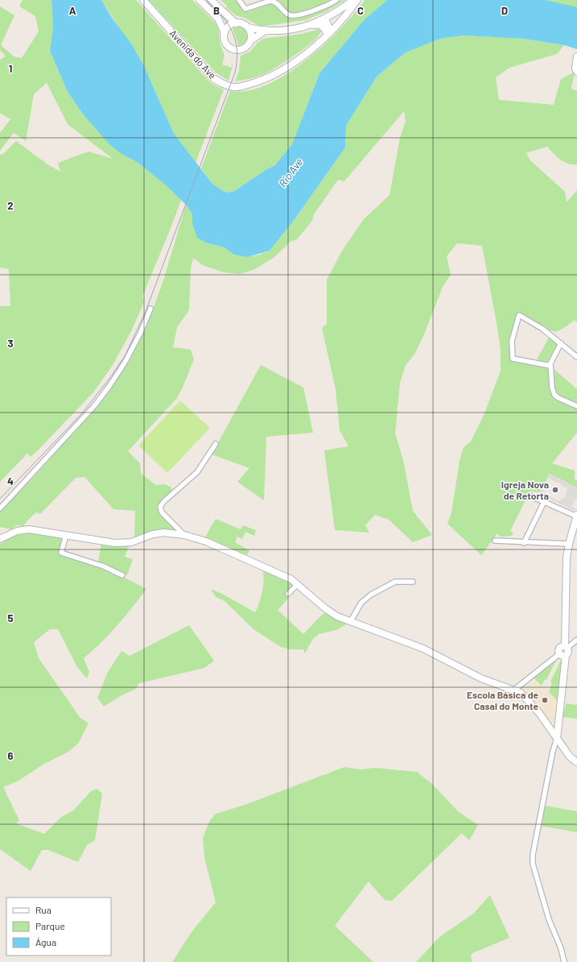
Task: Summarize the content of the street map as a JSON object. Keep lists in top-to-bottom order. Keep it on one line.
{"streets":{"street":["Avenida do Ave"]},"water":["Rio Ave"],"places":["Igreja Nova de Retorta","Escola Básica de Casal do Monte"],"legend":["Rua","Parque","Água"],"grid":{"columns":["A","B","C","D"],"rows":["1","2","3","4","5","6"]}}
